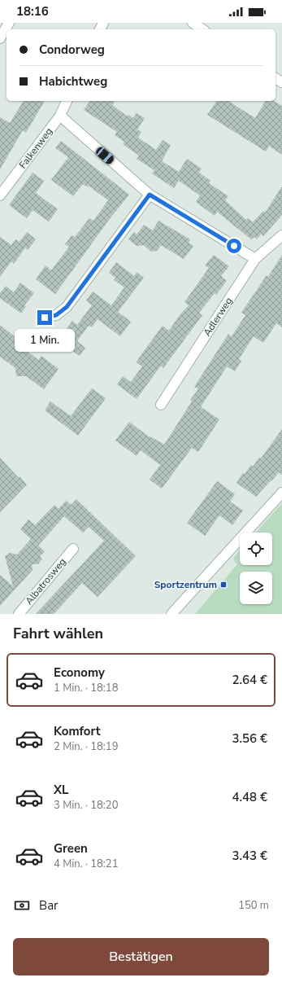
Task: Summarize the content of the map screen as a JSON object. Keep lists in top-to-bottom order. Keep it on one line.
{"streets":{"street":["Falkenweg","Adlerweg","Albatrosweg"]},"places":{"transit":["Sportzentrum"]},"page":{"status":"18:16","banner":["Condorweg","Habichtweg"],"bubble":"1 Min.","heading":"Fahrt wählen","list":[{"name":"Economy","note":"1 Min. · 18:18","value":"2.64 €"},{"name":"Komfort","note":"2 Min. · 18:19","value":"3.56 €"},{"name":"XL","note":"3 Min. · 18:20","value":"4.48 €"},{"name":"Green","note":"4 Min. · 18:21","value":"3.43 €"}],"pay":["Bar","150 m"],"buttons":"Bestätigen"}}
